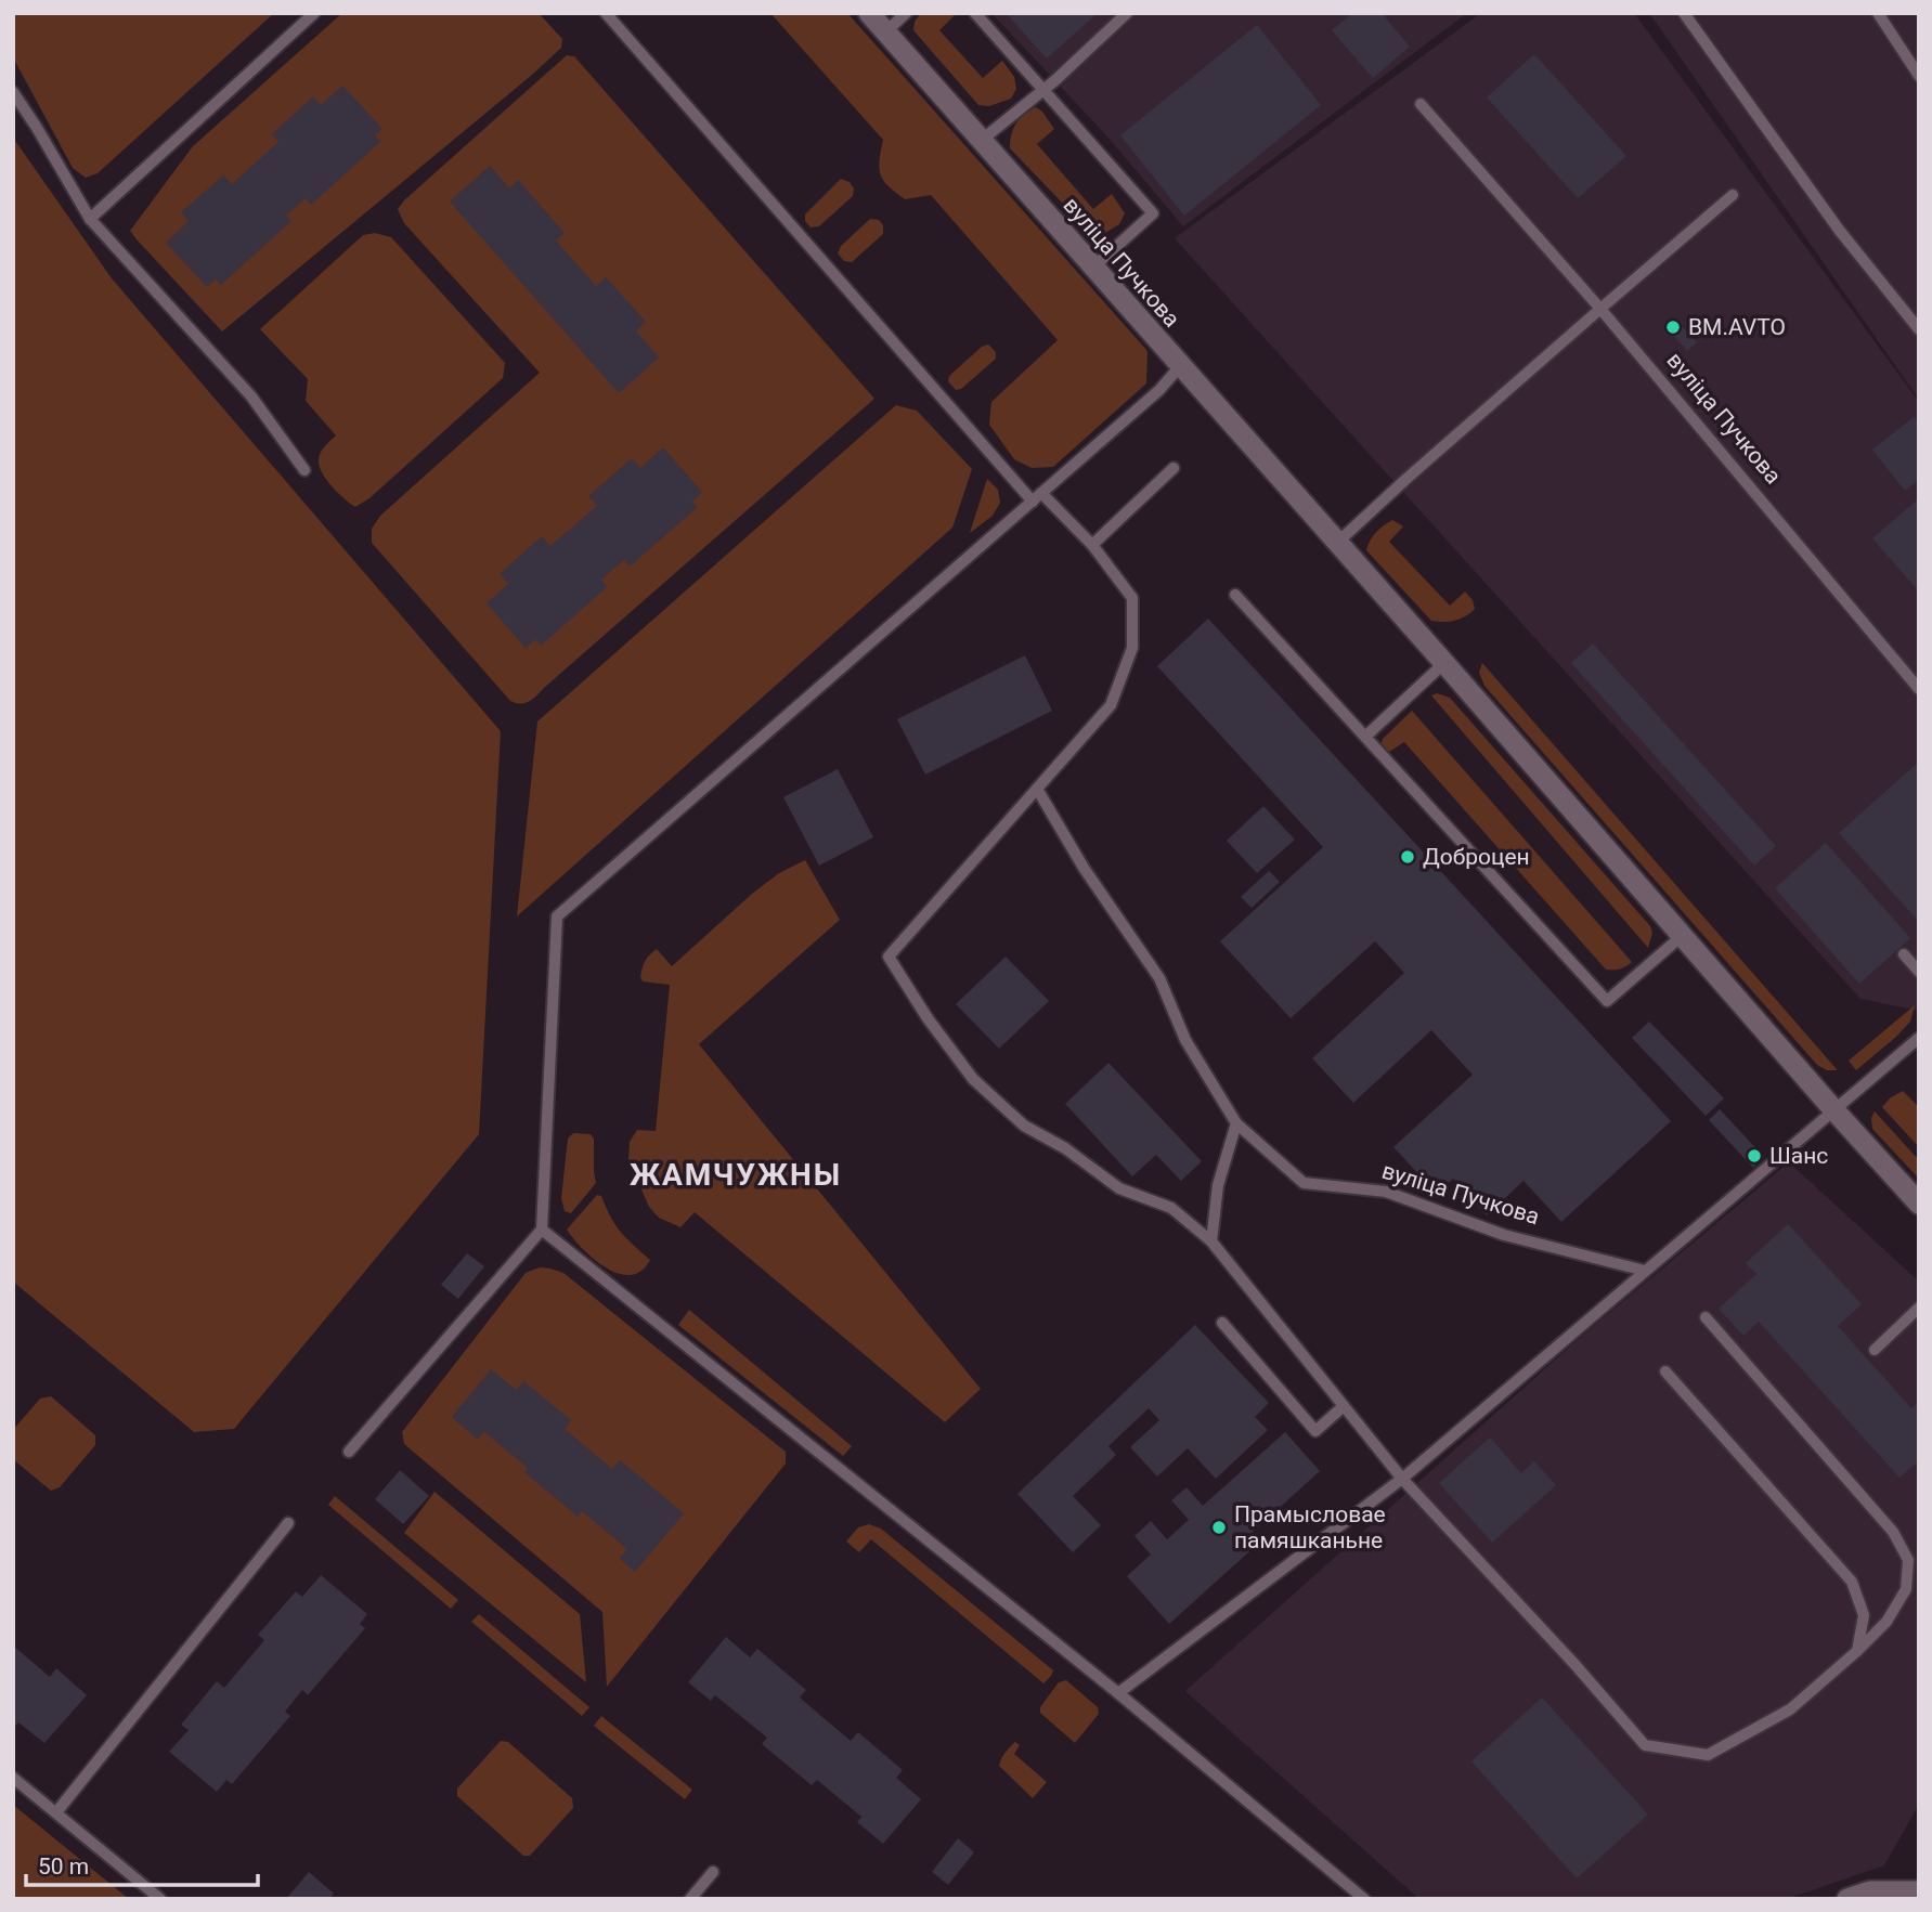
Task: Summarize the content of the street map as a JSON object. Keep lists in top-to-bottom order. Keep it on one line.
{"streets":{"street":["вуліца Пучкова"]},"districts":["ЖАМЧУЖНЫ"],"places":["BM.AVTO","Доброцен","Шанс","Прамысловае памяшканьне"],"scale_bar":"50 m"}
